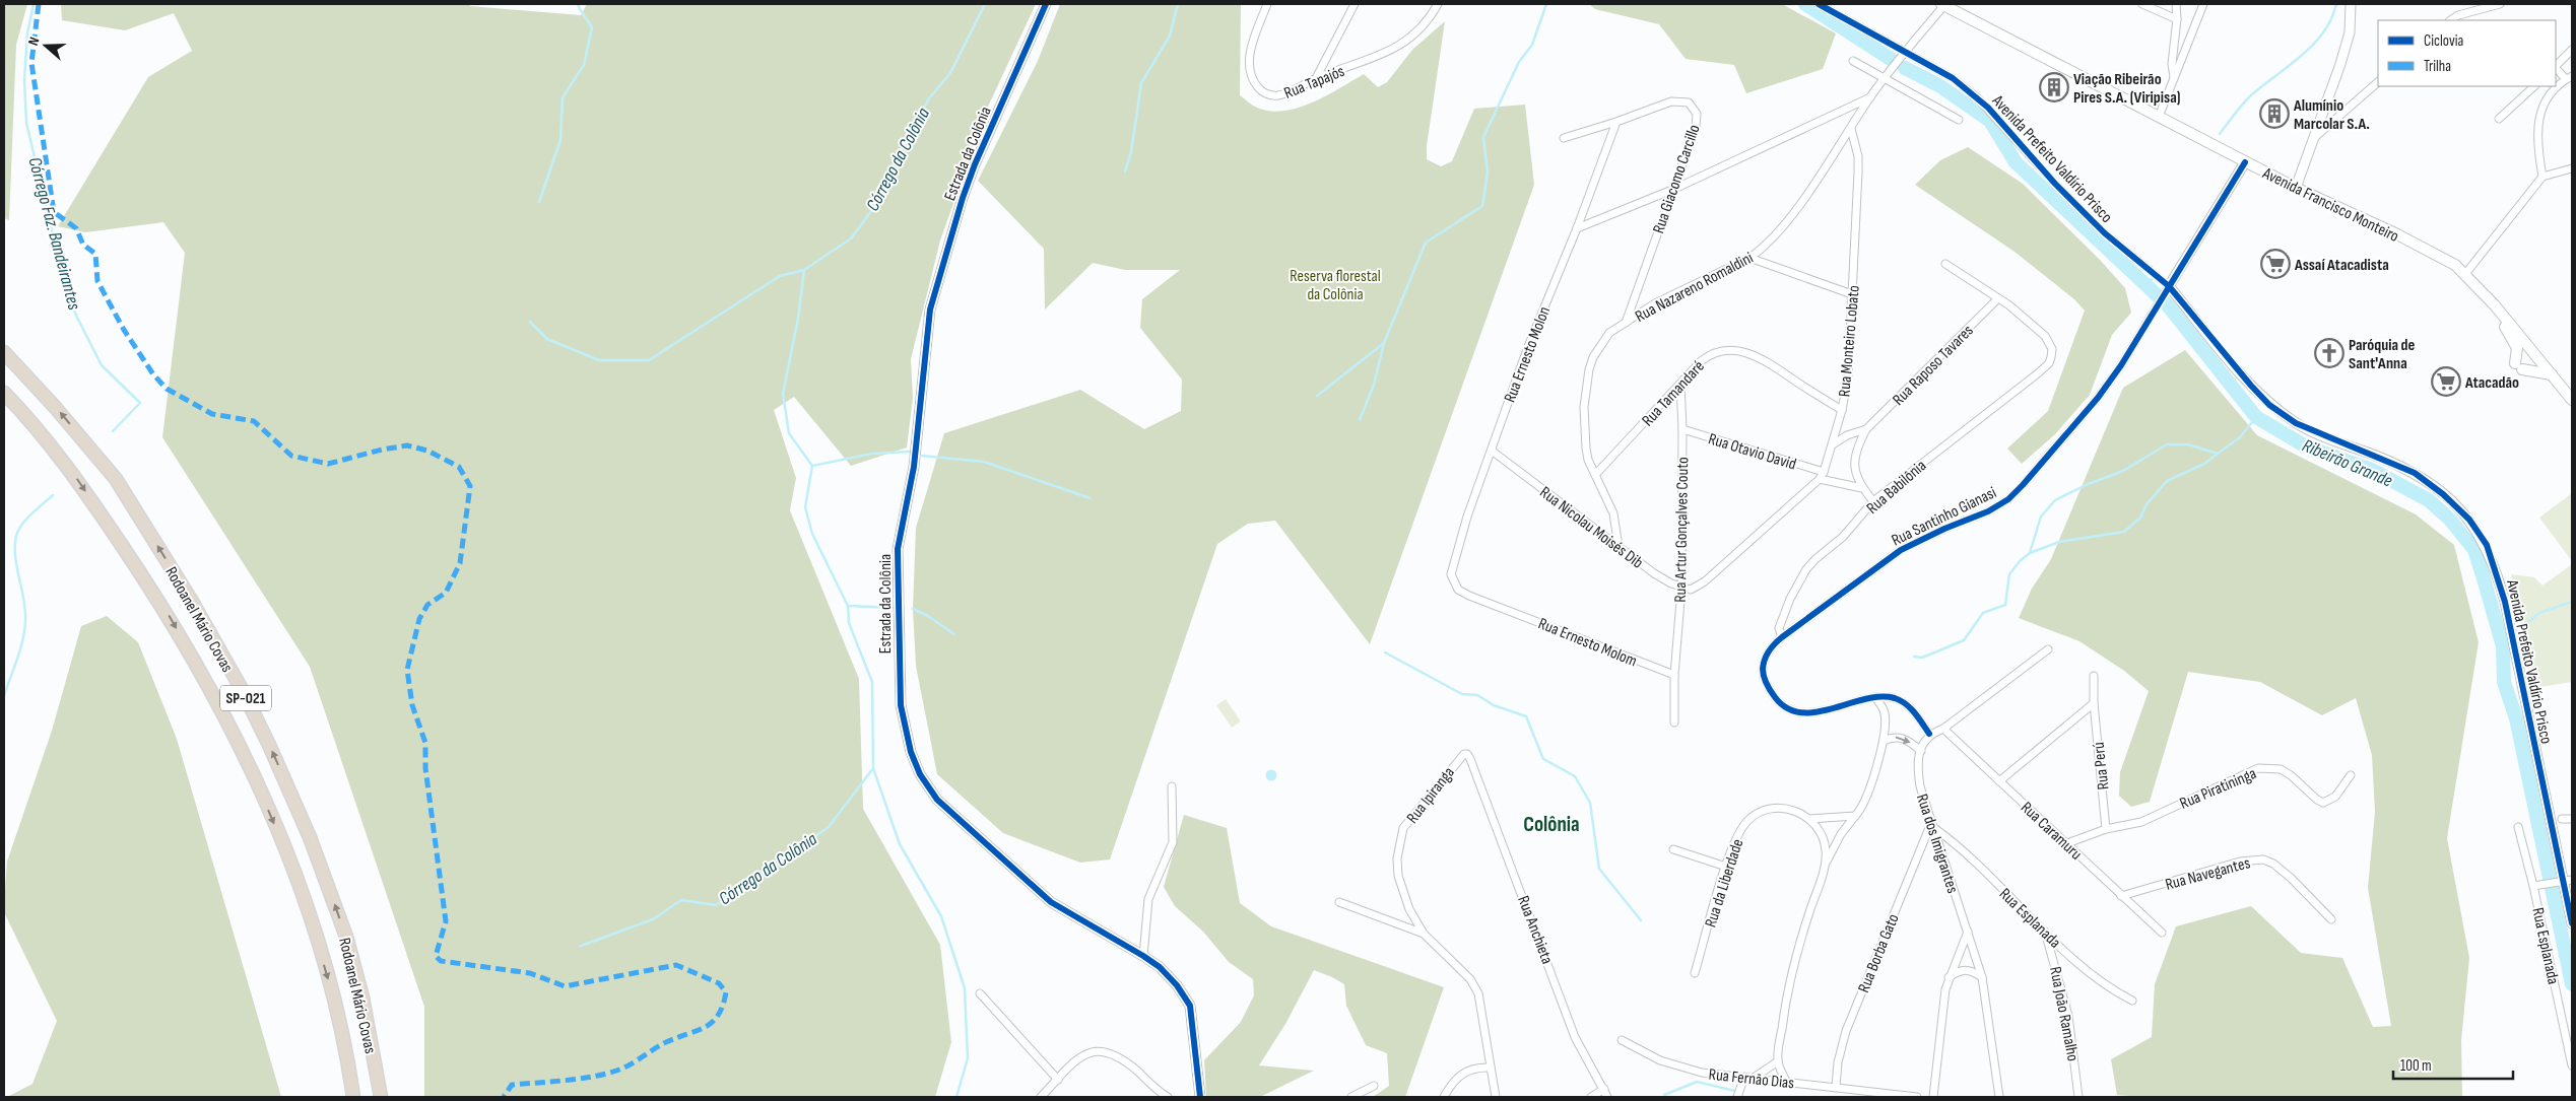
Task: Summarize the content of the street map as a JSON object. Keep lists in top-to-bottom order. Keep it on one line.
{"streets":{"highway":["Rodoanel Mário Covas","SP-021"],"main road":["Avenida Francisco Monteiro"],"street":["Rua Tapajós","Estrada da Colônia","Avenida Prefeito Valdírio Prisco","Rua Giacomo Carcillo","Rua Nazareno Romaldini","Rua Monteiro Lobato","Rua Ernesto Molon","Rua Raposo Tavares","Rua Tamandaré","Rua Otavio David","Rua Babilônia","Rua Santinho Gianasi","Rua Nicolau Moisés Dib","Rua Artur Gonçalves Couto","Rua Ernesto Molom","Rua Perú","Rua Piratininga","Rua Ipiranga","Rua Caramuru","Rua dos Imigrantes","Rua Navegantes","Rua da Liberdade","Rua Esplanada","Rua Anchieta","Rua Borba Gato","Rua João Ramalho","Rua Fernão Dias"]},"crossings":[["Avenida Prefeito Valdírio Prisco","Rua Nazareno Romaldini"],["Avenida Prefeito Valdírio Prisco","Rua Santinho Gianasi"],["Rua Giacomo Carcillo","Rua Nazareno Romaldini"],["Rua Giacomo Carcillo","Rua Ernesto Molon"],["Avenida Francisco Monteiro","Rua Nazareno Romaldini"],["Avenida Francisco Monteiro","Rua Santinho Gianasi"],["Rua Nazareno Romaldini","Rua Monteiro Lobato"],["Rua Nazareno Romaldini","Rua Tamandaré"],["Rua Nazareno Romaldini","Rua Nicolau Moisés Dib"],["Rua Monteiro Lobato","Rua Raposo Tavares"],["Rua Monteiro Lobato","Rua Tamandaré"],["Rua Monteiro Lobato","Rua Otavio David"],["Rua Ernesto Molon","Rua Nicolau Moisés Dib"],["Rua Ernesto Molon","Rua Ernesto Molom"],["Rua Raposo Tavares","Rua Otavio David"],["Rua Raposo Tavares","Rua Babilônia"],["Rua Tamandaré","Rua Artur Gonçalves Couto"],["Rua Otavio David","Rua Artur Gonçalves Couto"],["Rua Babilônia","Rua Santinho Gianasi"],["Rua Santinho Gianasi","Rua dos Imigrantes"],["Rua Nicolau Moisés Dib","Rua Artur Gonçalves Couto"],["Rua Artur Gonçalves Couto","Rua Ernesto Molom"],["Rua Perú","Rua Piratininga"],["Rua Piratininga","Rua Caramuru"],["Rua Ipiranga","Rua Anchieta"],["Rua Caramuru","Rua Navegantes"],["Rua dos Imigrantes","Rua Esplanada"],["Rua dos Imigrantes","Rua Borba Gato"],["Rua Esplanada","Rua Borba Gato"],["Rua Esplanada","Rua João Ramalho"],["Rua Borba Gato","Rua Fernão Dias"]],"districts":["Colônia"],"water":["Córrego da Colônia","Córrego Faz. Bandeirantes","Ribeirão Grande"],"parks":["Reserva florestal da Colônia"],"places":{"building":["Viação Ribeirão Pires S.A. (Viripisa)","Alumínio Marcolar S.A."],"supermarket":["Assaí Atacadista","Atacadão"],"church":["Paróquia de Sant'Anna"]},"legend":["Ciclovia","Trilha"],"scale_bar":"100 m","north":"left"}
